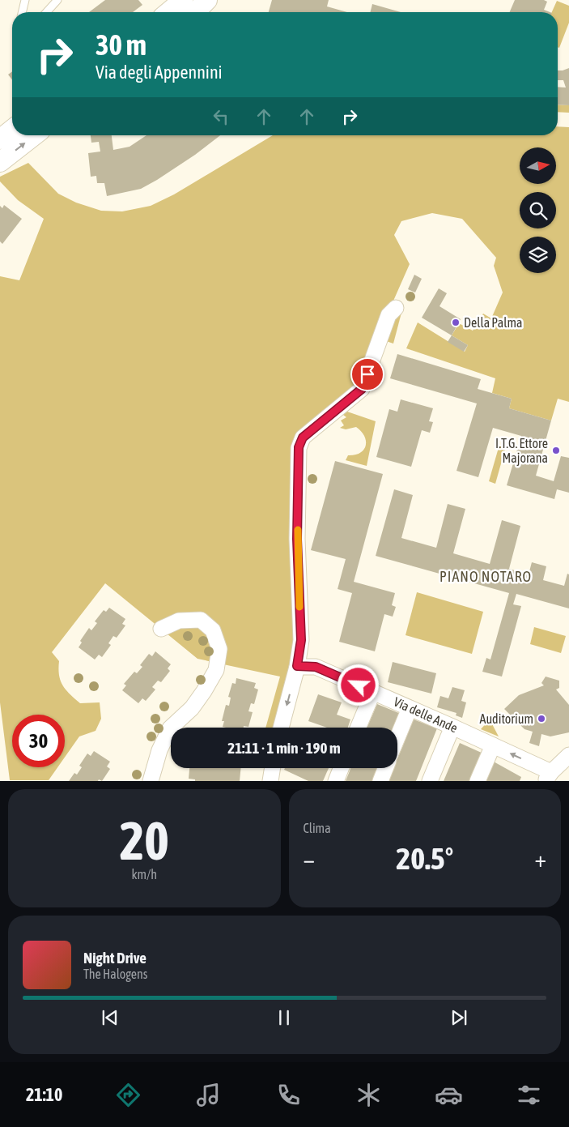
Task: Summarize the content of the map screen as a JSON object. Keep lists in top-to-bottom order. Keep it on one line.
{"streets":{"street":["Via delle Ande"]},"districts":["PIANO NOTARO"],"places":["Della Palma","I.T.G. Ettore Majorana","Auditorium"],"north":"right","page":{"turn":["30 m","Via degli Appennini"],"limit":"30","trip":"21:11 · 1 min · 190 m","tile":[["20","km/h"],"Clima"],"heat":["−","20.5°","+"],"song":["Night Drive","The Halogens"],"tabs":"21:10"}}
